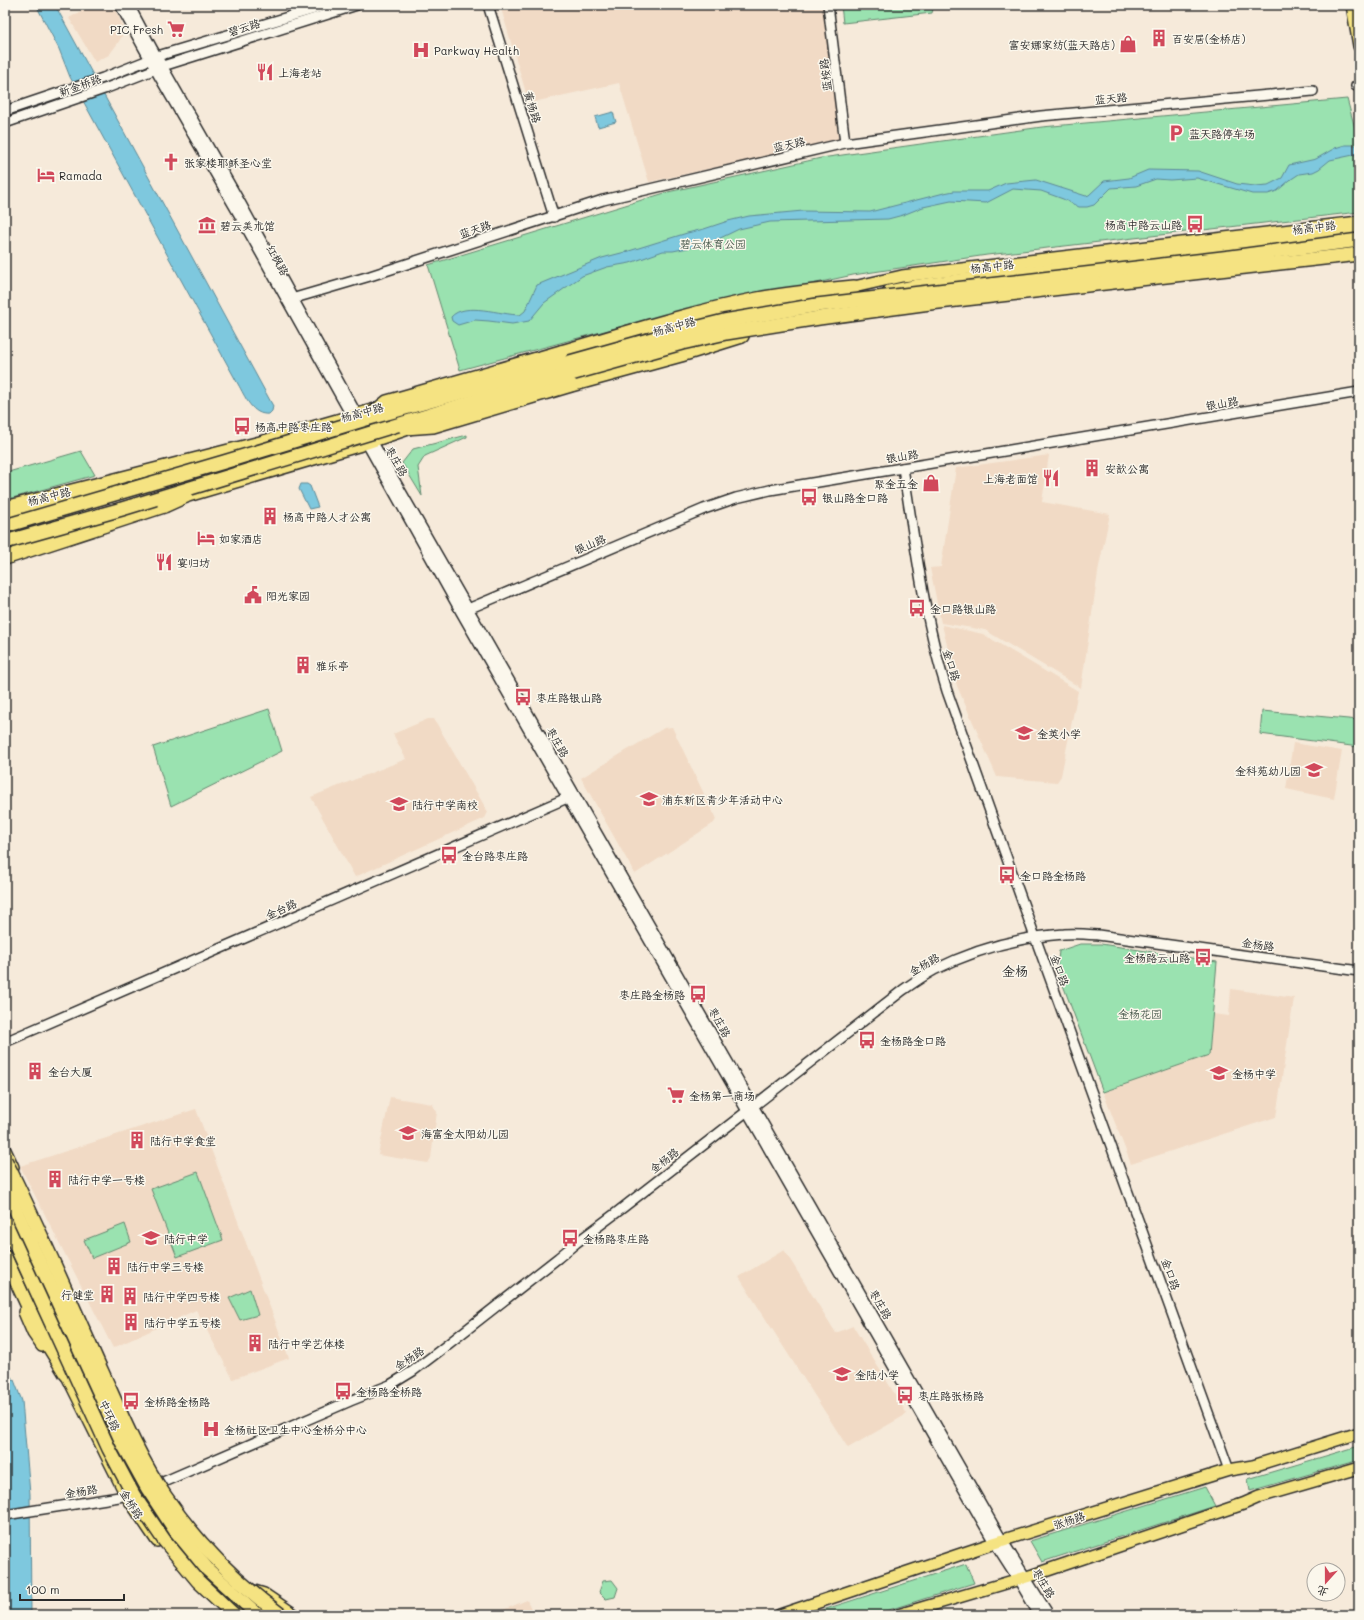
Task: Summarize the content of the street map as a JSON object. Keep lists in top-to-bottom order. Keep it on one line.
{"streets":{"highway":["杨高中路","中环路"],"main road":["金桥路","张杨路"],"street":["碧云路","蓝桉路","新金桥路","蓝天路","黄杨路","红枫路","银山路","枣庄路","金口路","金台路","金杨路"]},"crossings":[["碧云路","新金桥路"],["碧云路","红枫路"],["蓝桉路","蓝天路"],["新金桥路","红枫路"],["蓝天路","黄杨路"],["蓝天路","红枫路"],["杨高中路","红枫路"],["杨高中路","枣庄路"],["红枫路","枣庄路"],["银山路","枣庄路"],["银山路","金口路"],["枣庄路","金台路"],["枣庄路","金杨路"],["枣庄路","张杨路"],["金口路","金杨路"],["金口路","张杨路"],["金杨路","金桥路"],["中环路","金桥路"]],"districts":["金杨"],"parks":["碧云体育公园","金杨花园"],"places":{"supermarket":["PIC Fresh","金杨第一商场"],"building":["百安居(金桥店)","安歆公寓","杨高中路人才公寓","雅乐亭","金台大厦","陆行中学食堂","陆行中学一号楼","陆行中学三号楼","行健堂","陆行中学四号楼","陆行中学五号楼","陆行中学艺体楼"],"shop":["富安娜家纺(蓝天路店)","聚金五金"],"hospital":["Parkway Health","金杨社区卫生中心金桥分中心"],"restaurant":["上海老站","上海老面馆","宴归坊"],"parking":["蓝天路停车场"],"church":["张家楼耶稣圣心堂"],"hotel":["Ramada","如家酒店"],"bus stop":["杨高中路云山路","杨高中路枣庄路","银山路金口路","金口路银山路","枣庄路银山路","金台路枣庄路","金口路金杨路","金杨路云山路","枣庄路金杨路","金杨路金口路","金杨路枣庄路","金杨路金桥路","枣庄路张杨路","金桥路金杨路"],"museum":["碧云美术馆"],"public building":["阳光家园"],"school or university":["金英小学","金科苑幼儿园","浦东新区青少年活动中心","陆行中学南校","金杨中学","海富金太阳幼儿园","陆行中学","金陆小学"]},"scale_bar":"100 m","north":"bottom"}
